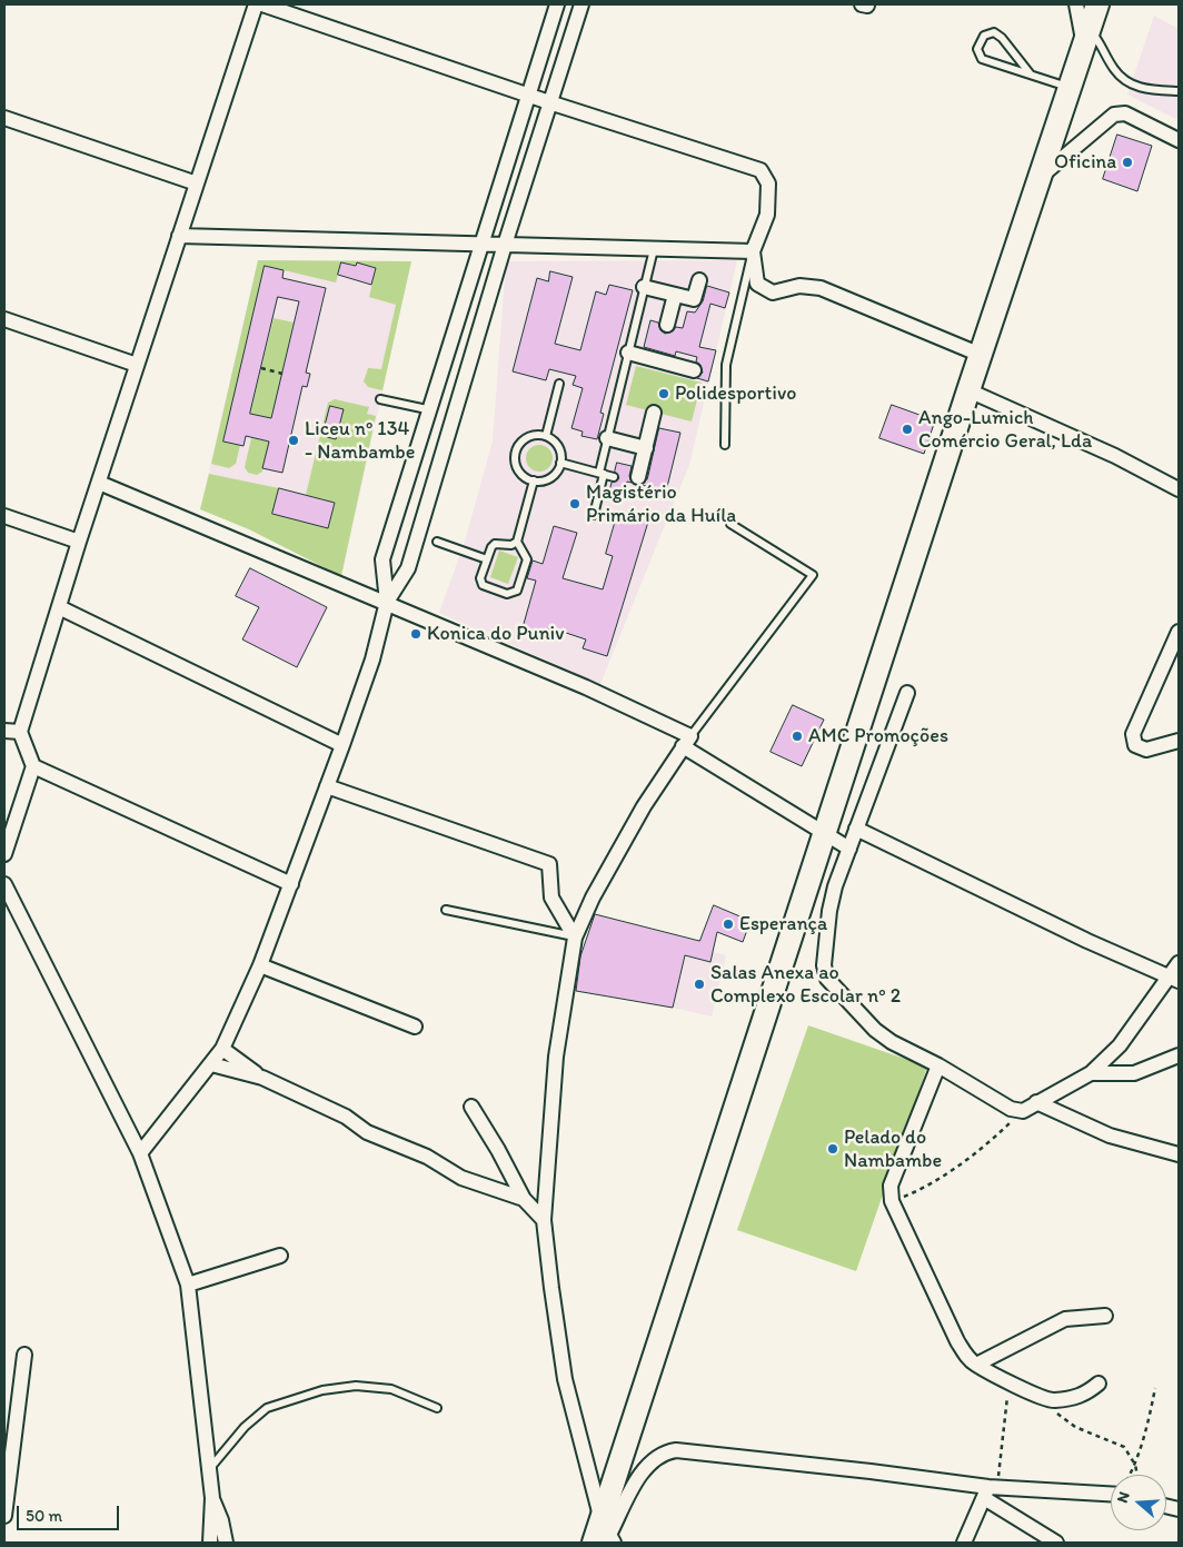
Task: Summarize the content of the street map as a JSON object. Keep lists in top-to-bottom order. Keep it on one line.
{"places":["Oficina","Polidesportivo","Ango-Lumich Comércio Geral, Lda","Liceu nº 134 - Nambambe","Magistério Primário da Huíla","Konica do Puniv","AMC Promoções","Esperança","Salas Anexa ao Complexo Escolar nº 2","Pelado do Nambambe"],"scale_bar":"50 m","north":"left"}
